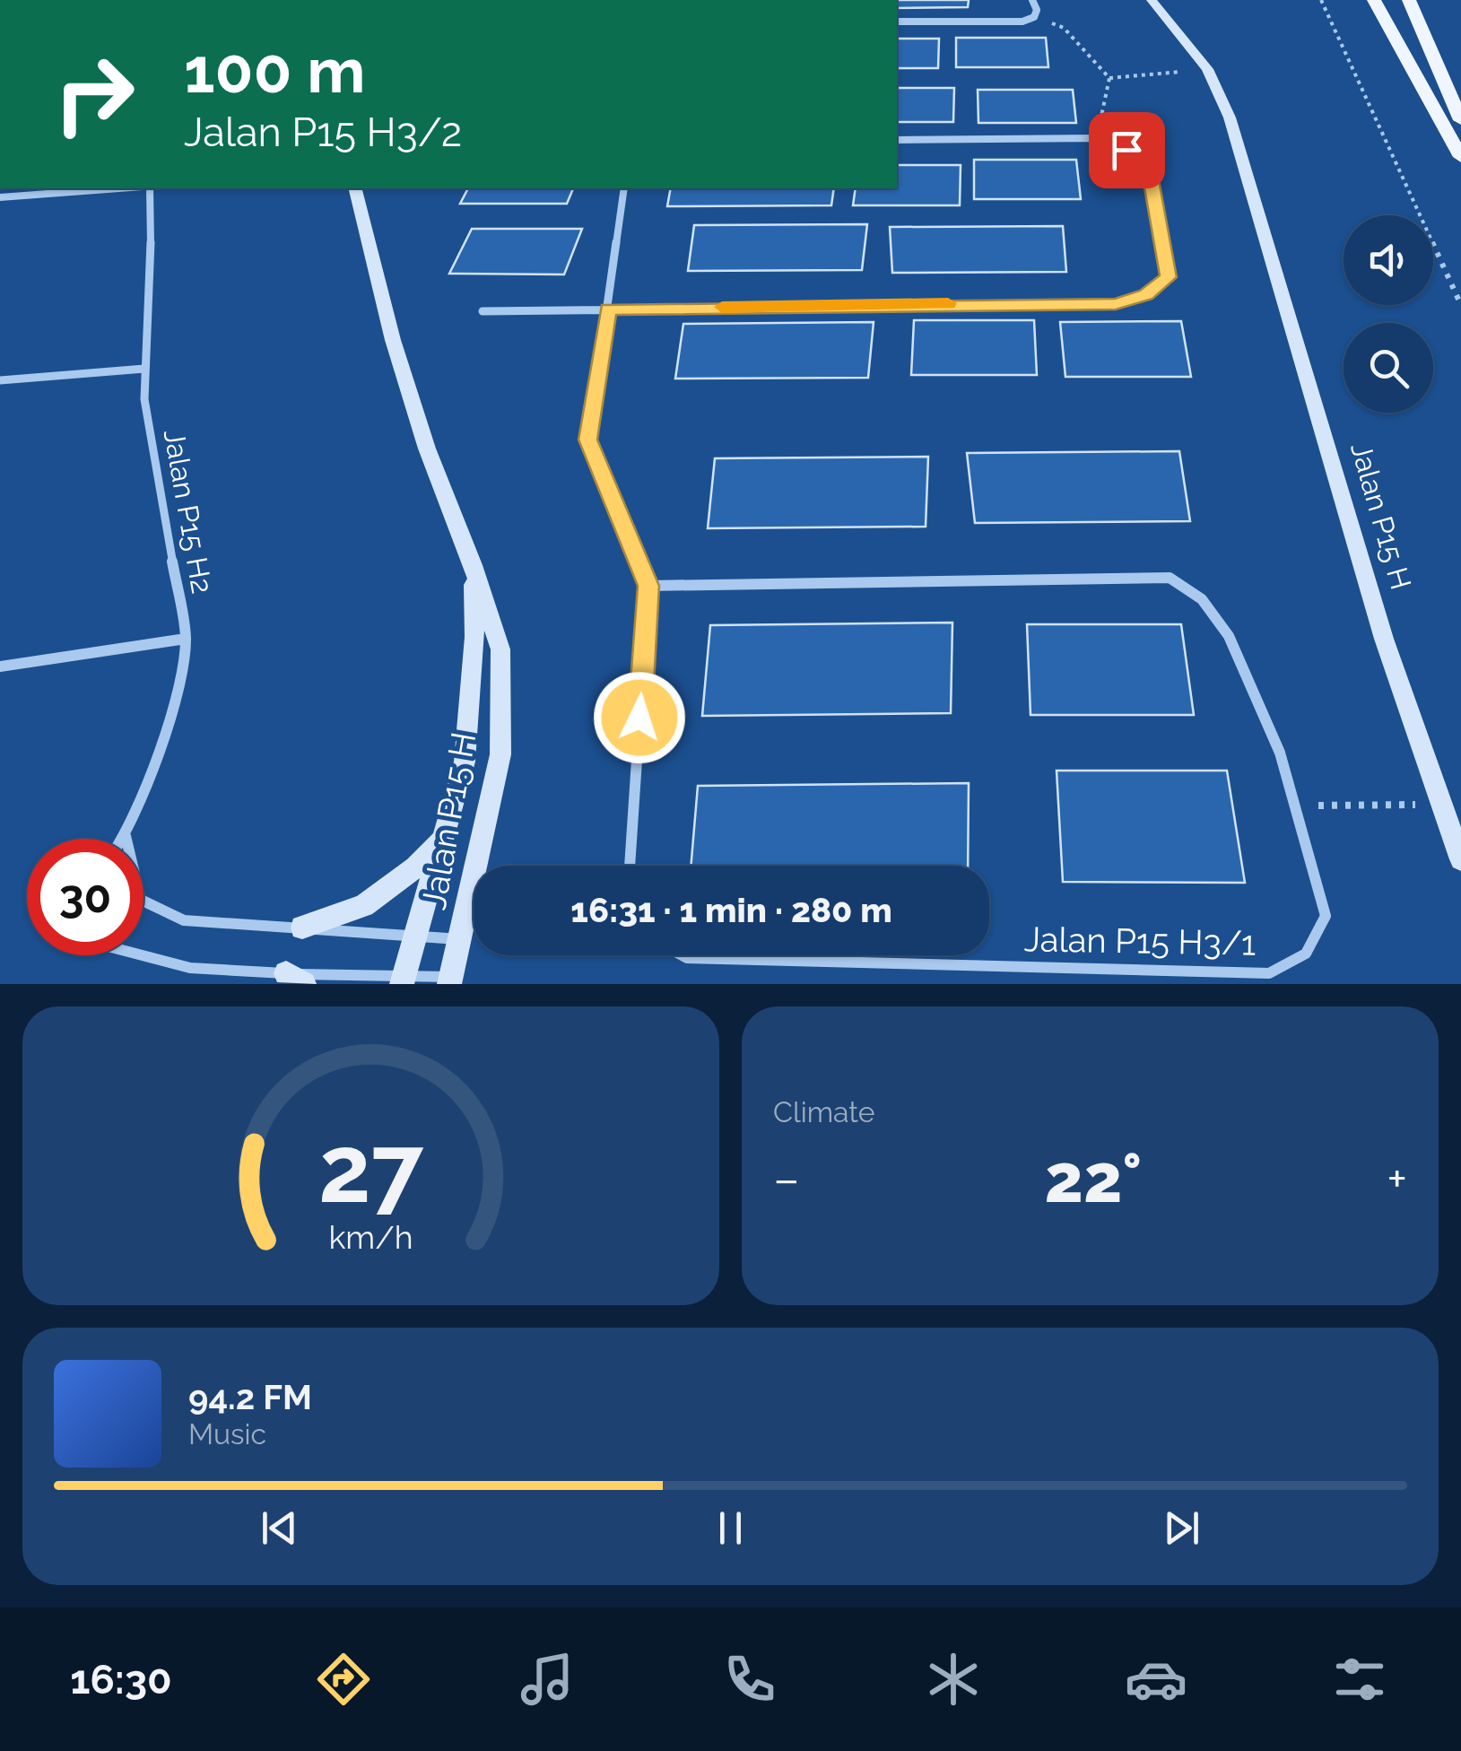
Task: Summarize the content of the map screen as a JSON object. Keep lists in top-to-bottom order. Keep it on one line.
{"streets":{"street":["Jalan P15 H2","Jalan P15 H","Jalan P15 H3/1"]},"page":{"turn":["100 m","Jalan P15 H3/2"],"limit":"30","trip":"16:31 · 1 min · 280 m","tile":"Climate","heat":["−","22°","+"],"song":["94.2 FM","Music"],"tabs":"16:30","gauge":["27","km/h"]}}
